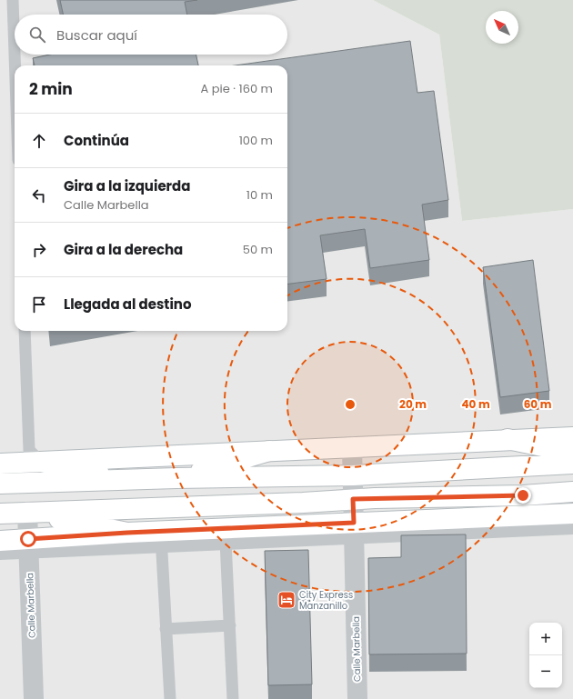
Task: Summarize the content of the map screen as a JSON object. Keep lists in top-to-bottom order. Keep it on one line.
{"streets":{"street":["Calle Marbella"]},"places":{"hotel":["City Express Manzanillo"]},"north":"top left","page":{"search":"Buscar aquí","heading":["2 min","A pie · 160 m"],"list":[["Continúa","100 m"],["Gira a la izquierda","Calle Marbella","10 m"],["Gira a la derecha","50 m"],"Llegada al destino"],"map_buttons":["+","−"]},"rings":["20 m","40 m","60 m"]}
